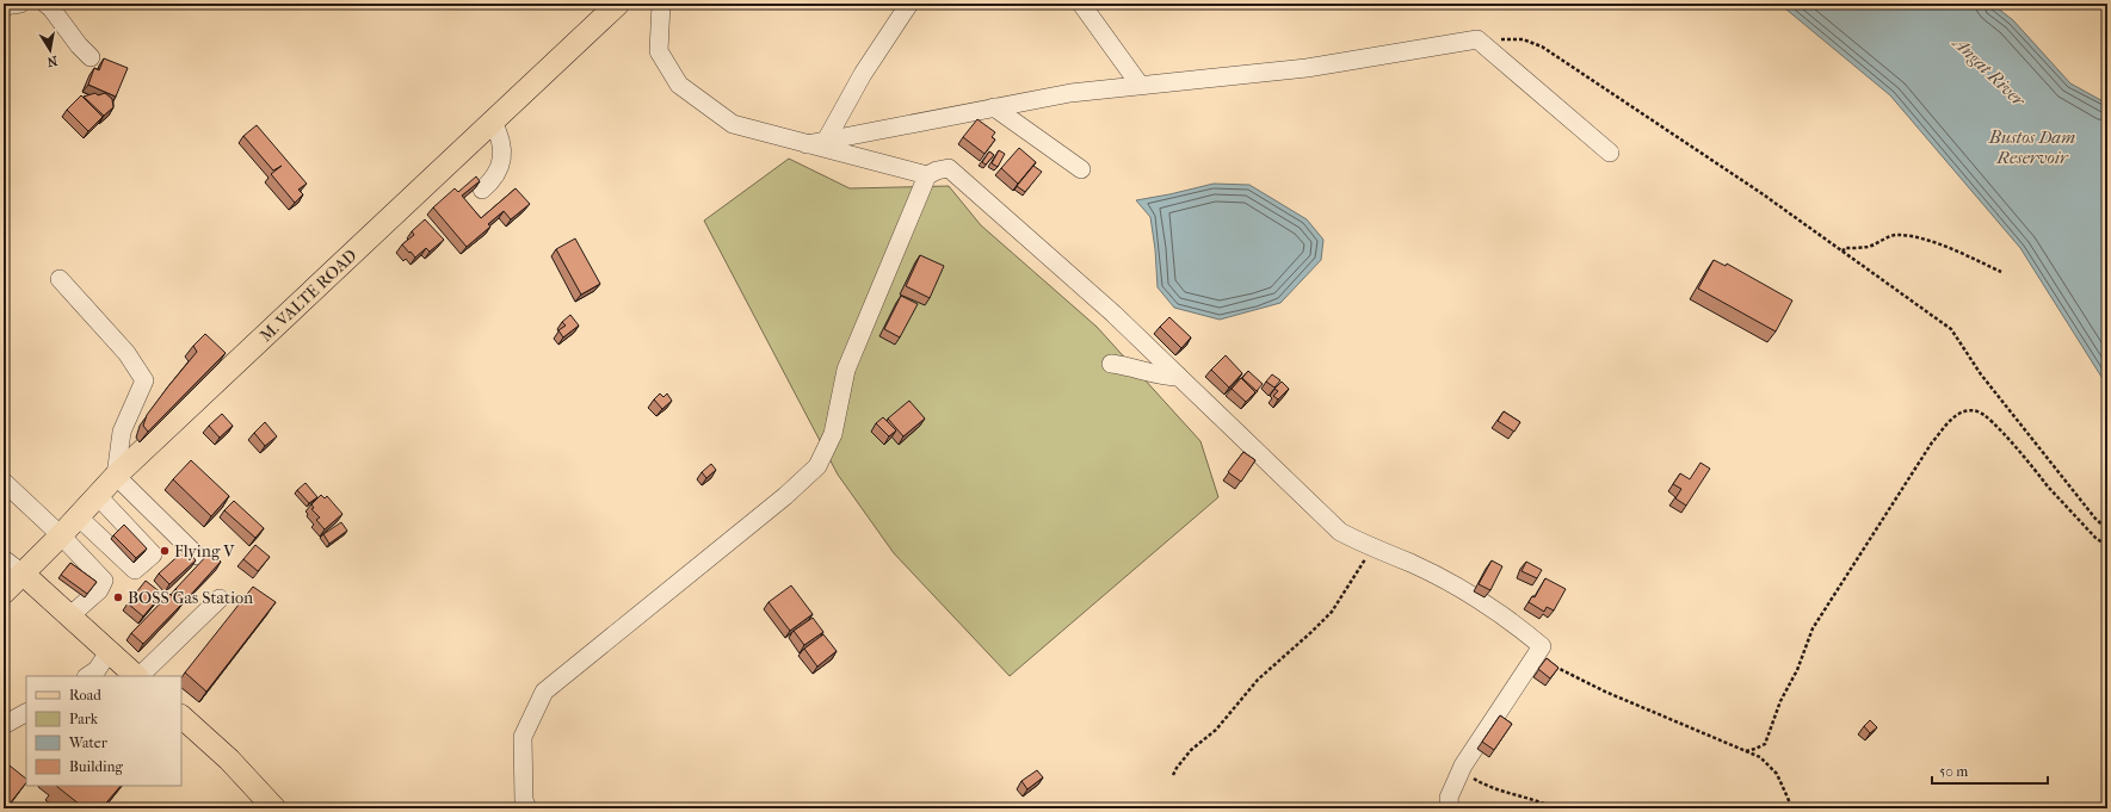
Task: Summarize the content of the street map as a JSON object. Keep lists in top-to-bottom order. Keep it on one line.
{"streets":{"main road":["M. VALTE ROAD"]},"water":["Angat River","Bustos Dam Reservoir"],"places":["Flying V","BOSS Gas Station"],"legend":["Road","Park","Water","Building"],"scale_bar":"50 m","north":"bottom"}
